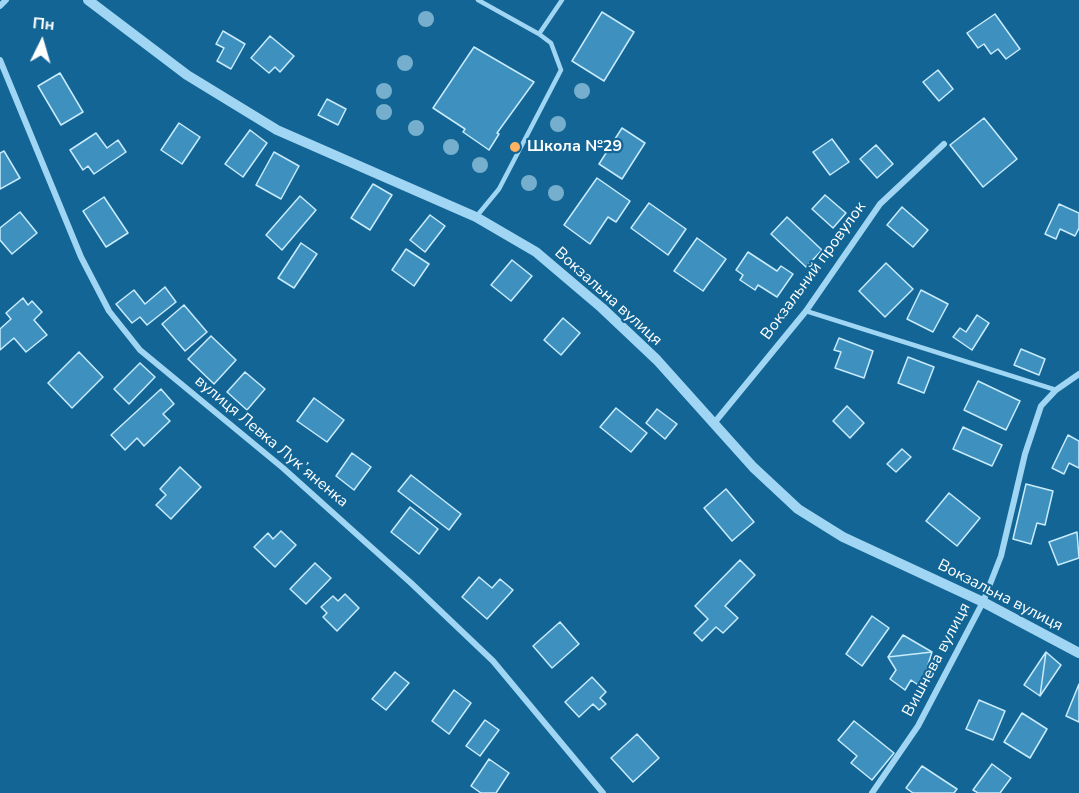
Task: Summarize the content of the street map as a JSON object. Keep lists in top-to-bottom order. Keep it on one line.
{"streets":{"street":["Вокзальний провулок","Вокзальна вулиця","вулиця Левка Лукʼяненка","Вишнева вулиця"]},"crossings":[["Вокзальний провулок","Вокзальна вулиця"],["Вокзальна вулиця","Вишнева вулиця"]],"places":["Школа №29"],"north":"top"}
